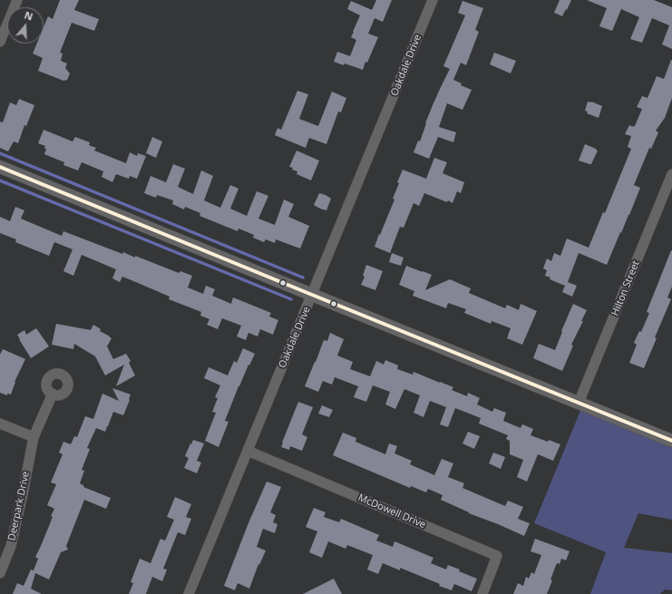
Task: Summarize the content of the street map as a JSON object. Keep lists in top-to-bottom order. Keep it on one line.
{"streets":{"street":["Oakdale Drive","Hilton Street","Deerpark Drive","McDowell Drive"]},"crossings":[["Oakdale Drive","McDowell Drive"]],"north":"top"}
